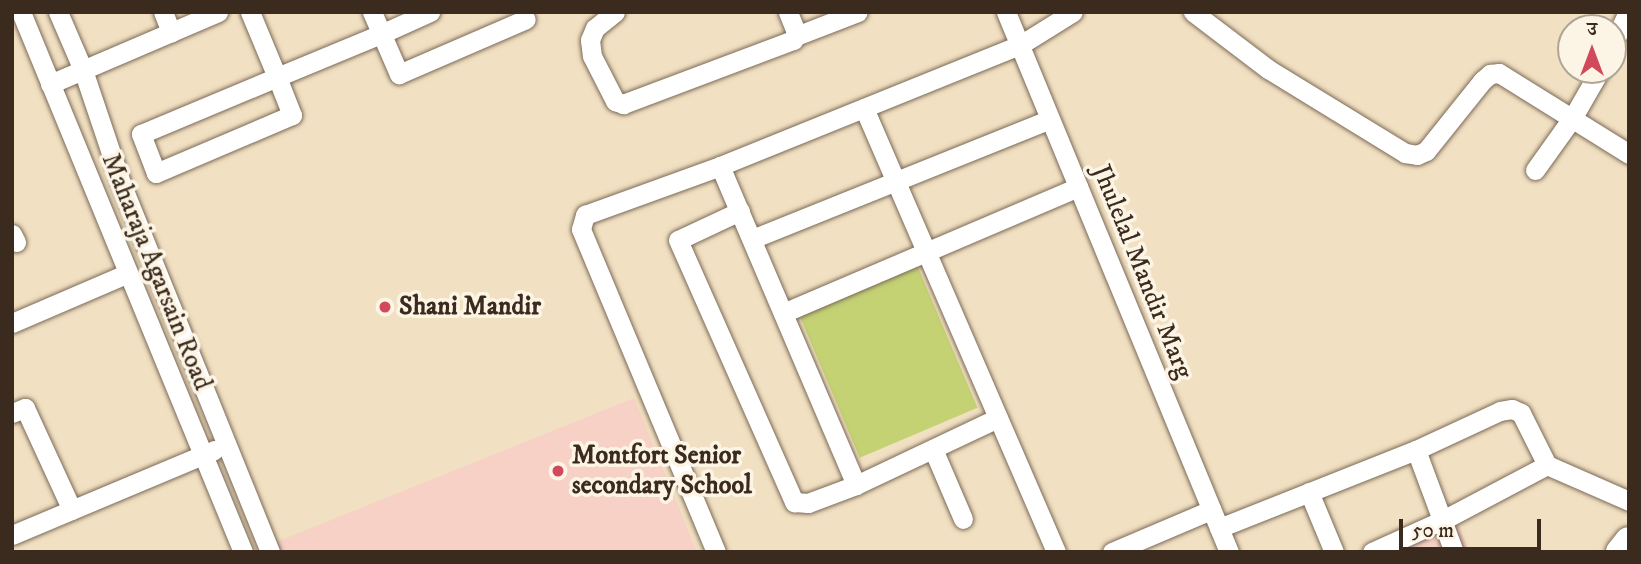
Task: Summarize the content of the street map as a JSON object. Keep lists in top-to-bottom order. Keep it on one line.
{"streets":{"street":["Maharaja Agarsain Road","Jhulelal Mandir Marg"]},"places":["Shani Mandir","Montfort Senior secondary School"],"scale_bar":"50 m","north":"top"}
